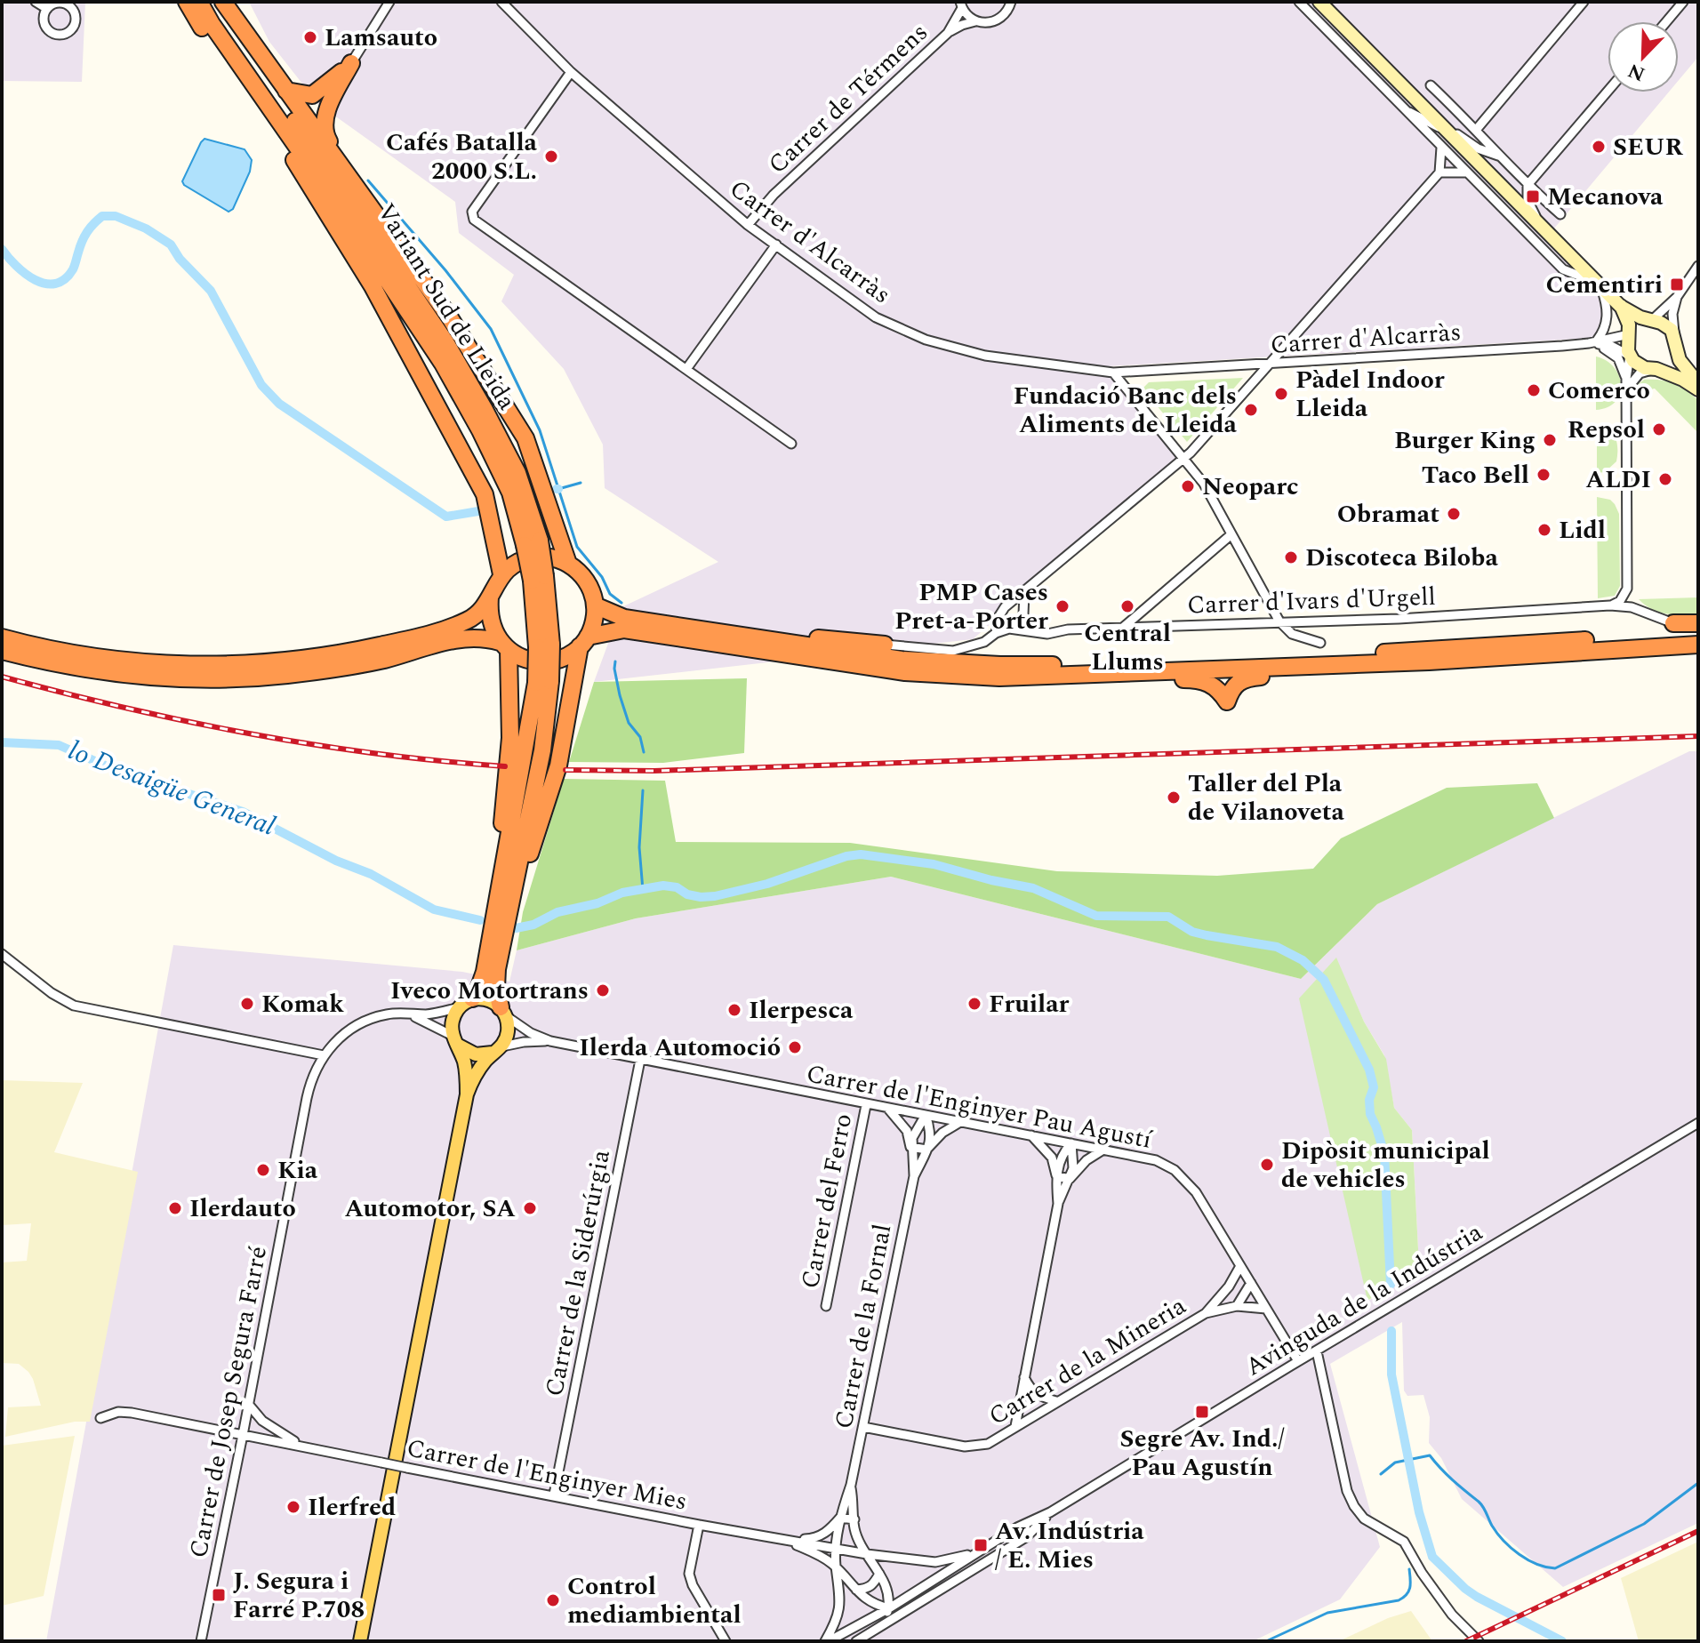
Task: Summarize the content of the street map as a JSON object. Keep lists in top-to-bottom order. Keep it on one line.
{"streets":{"highway":["Variant Sud de Lleida"],"street":["Carrer de Térmens","Carrer d'Alcarràs","Carrer d'Ivars d'Urgell","Carrer de l'Enginyer Pau Agustí","Carrer del Ferro","Carrer de la Siderúrgia","Avinguda de la Indústria","Carrer de la Fornal","Carrer de la Mineria","Carrer de Josep Segura Farré","Carrer de l'Enginyer Mies"]},"crossings":[["Carrer de Térmens","Carrer d'Alcarràs"],["Carrer de l'Enginyer Pau Agustí","Carrer del Ferro"],["Carrer de l'Enginyer Pau Agustí","Carrer de la Siderúrgia"],["Carrer de l'Enginyer Pau Agustí","Avinguda de la Indústria"],["Carrer de l'Enginyer Pau Agustí","Carrer de la Fornal"],["Carrer de l'Enginyer Pau Agustí","Carrer de la Mineria"],["Carrer de l'Enginyer Pau Agustí","Carrer de Josep Segura Farré"],["Carrer de la Siderúrgia","Carrer de l'Enginyer Mies"],["Avinguda de la Indústria","Carrer de la Fornal"],["Avinguda de la Indústria","Carrer de l'Enginyer Mies"],["Carrer de la Fornal","Carrer de la Mineria"],["Carrer de la Fornal","Carrer de l'Enginyer Mies"],["Carrer de Josep Segura Farré","Carrer de l'Enginyer Mies"]],"water":["lo Desaigüe General"],"places":{"other":["Lamsauto","SEUR","Cafés Batalla 2000 S.L.","Comerco","Pàdel Indoor Lleida","Fundació Banc dels Aliments de Lleida","Repsol","Burger King","Taco Bell","ALDI","Neoparc","Obramat","Lidl","Discoteca Biloba","PMP Cases Pret-a-Porter","Central Llums","Taller del Pla de Vilanoveta","Iveco Motortrans","Komak","Fruilar","Ilerpesca","Ilerda Automoció","Dipòsit municipal de vehicles","Kia","Ilerdauto","Automotor, SA","Ilerfred","Control mediambiental"],"transit":["Mecanova","Cementiri","Segre Av. Ind./ Pau Agustín","Av. Indústria / E. Mies","J. Segura i Farré P.708"]},"north":"bottom left"}
